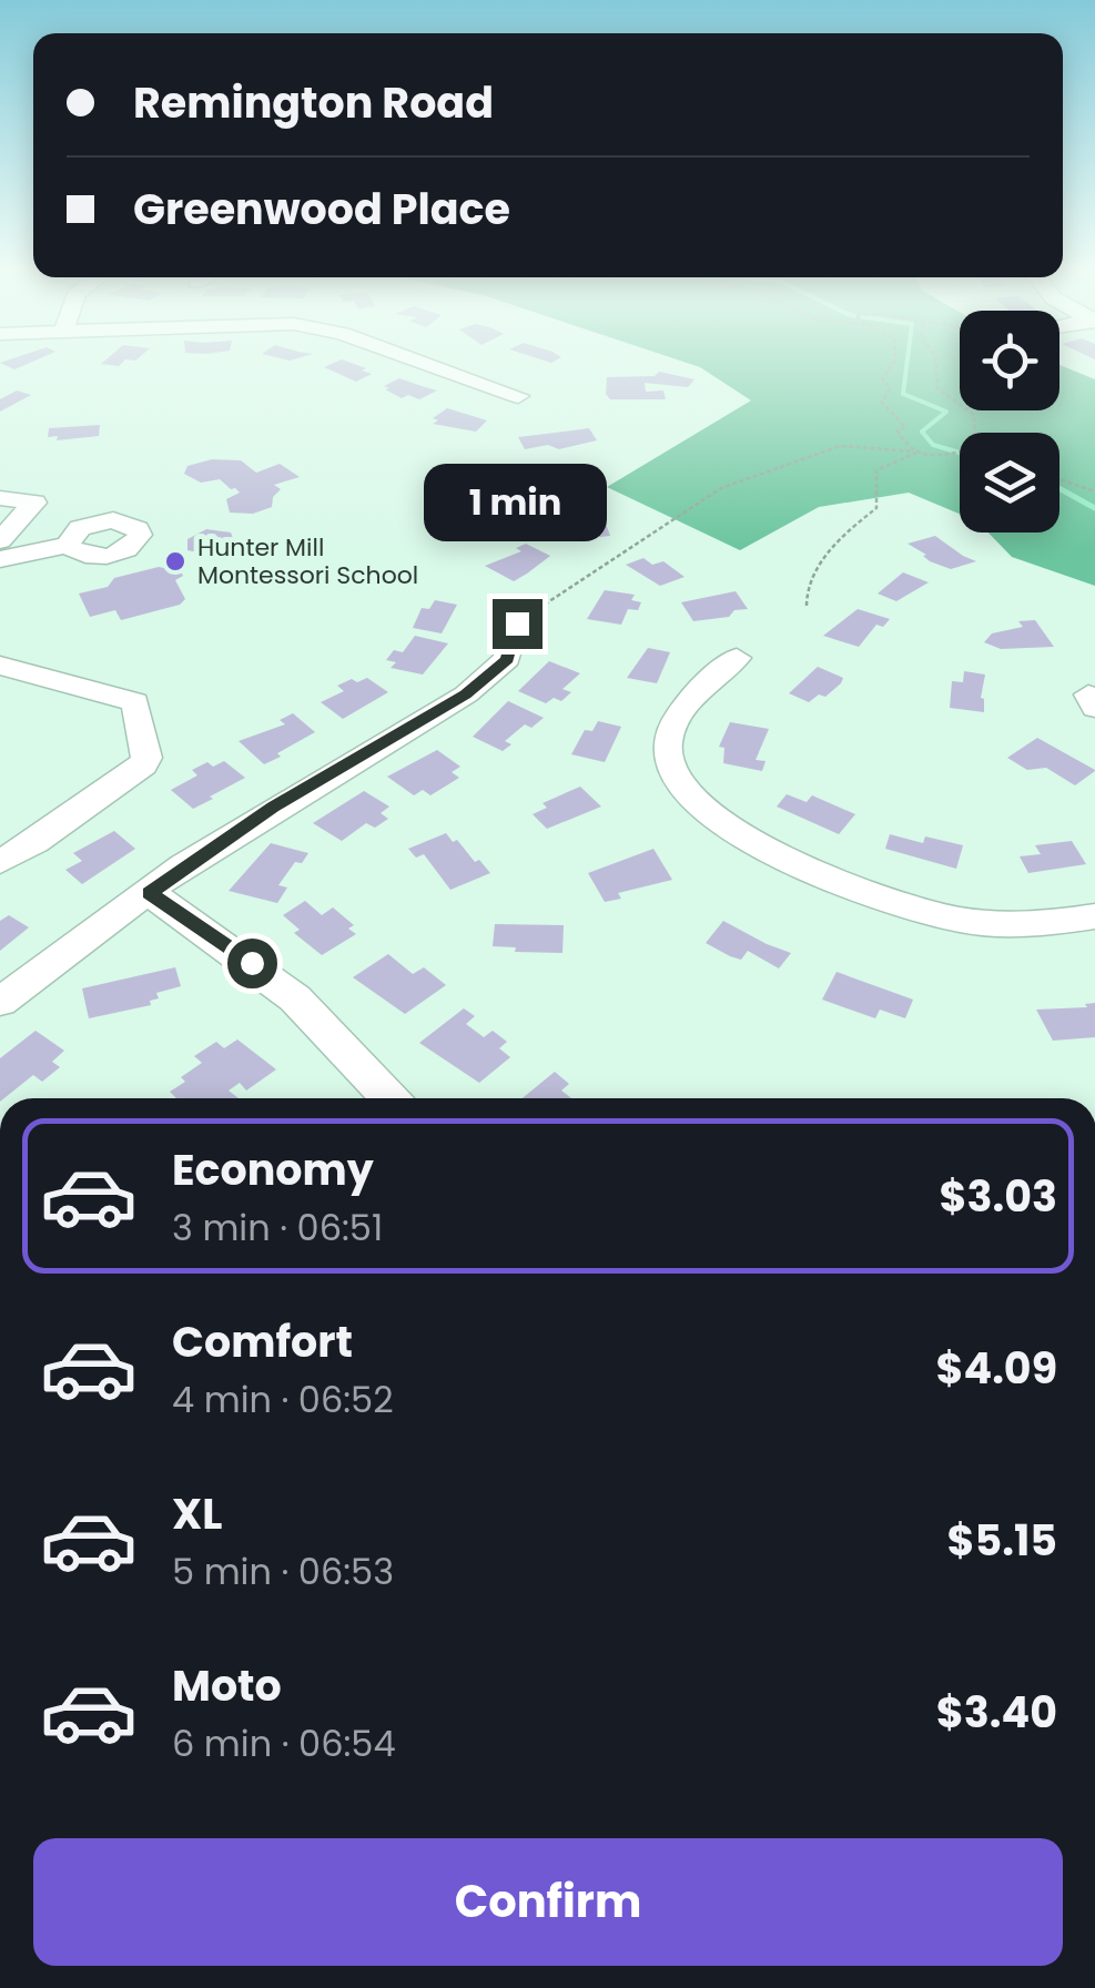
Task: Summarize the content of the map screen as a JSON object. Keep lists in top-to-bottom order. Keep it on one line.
{"places":["Hunter Mill Montessori School"],"page":{"banner":["Remington Road","Greenwood Place"],"bubble":"1 min","list":[{"name":"Economy","note":"3 min · 06:51","value":"$3.03"},{"name":"Comfort","note":"4 min · 06:52","value":"$4.09"},{"name":"XL","note":"5 min · 06:53","value":"$5.15"},{"name":"Moto","note":"6 min · 06:54","value":"$3.40"}],"buttons":"Confirm"}}
